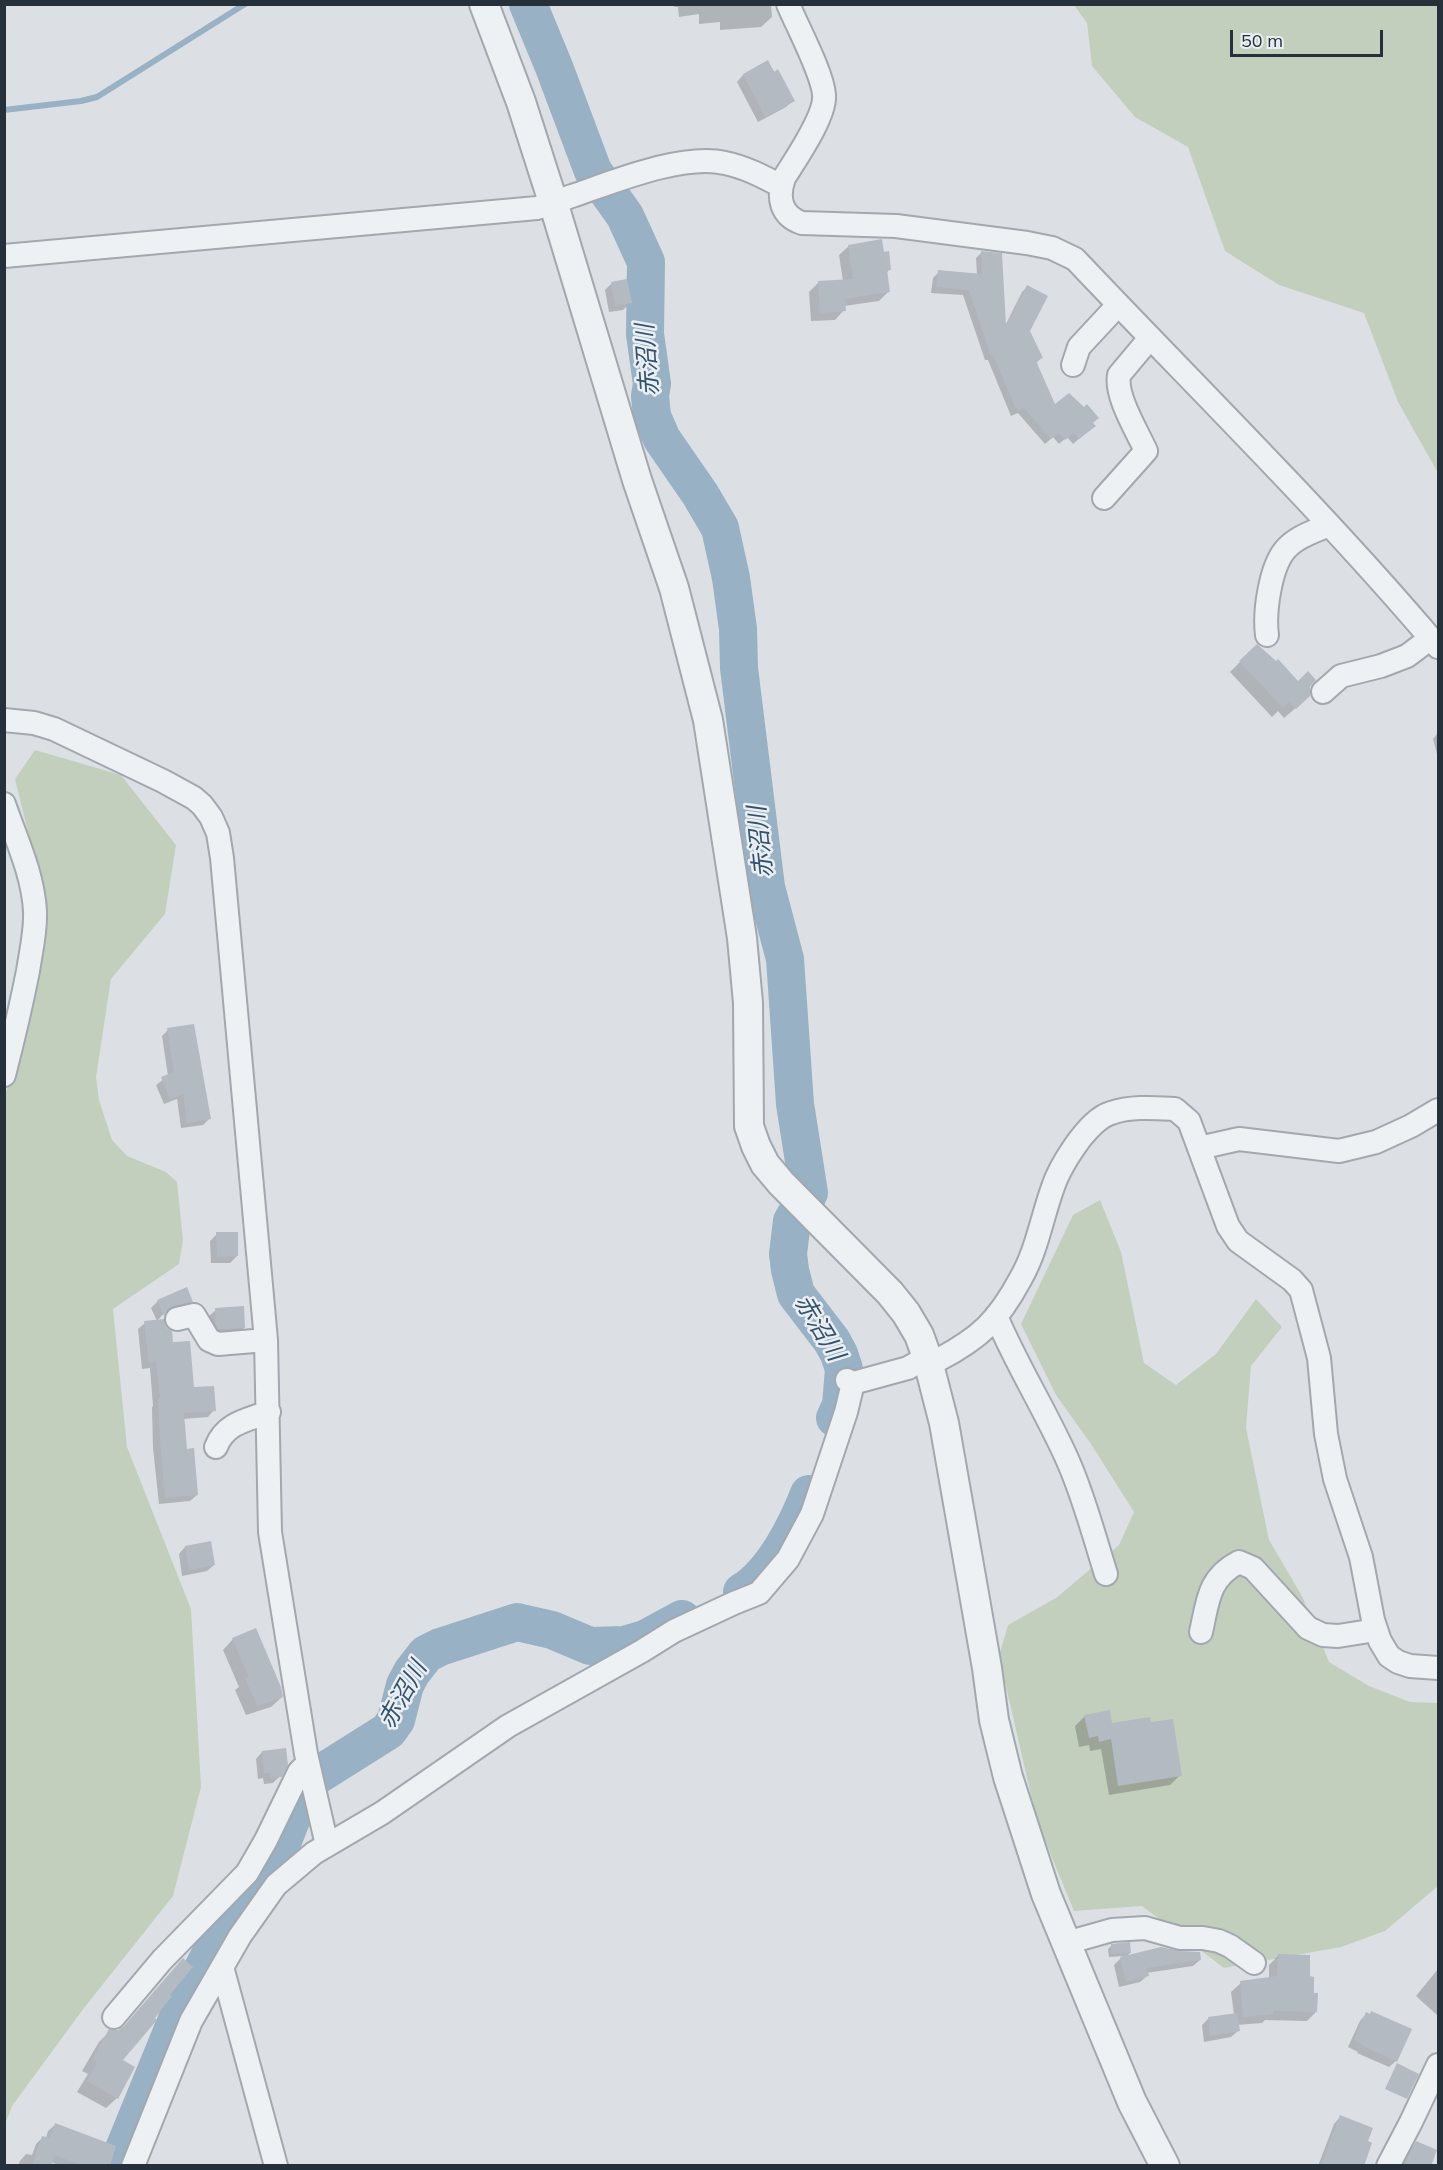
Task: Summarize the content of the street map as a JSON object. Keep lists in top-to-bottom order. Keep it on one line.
{"water":["赤沼川"],"scale_bar":"50 m"}
